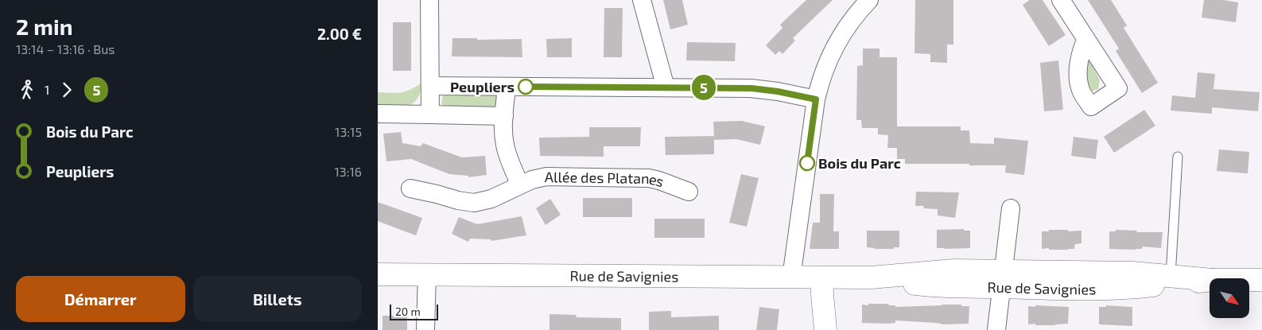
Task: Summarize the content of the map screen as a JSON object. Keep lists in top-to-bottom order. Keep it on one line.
{"streets":{"street":["Allée des Platanes","Rue de Savignies"]},"places":["Peupliers","Bois du Parc"],"lines":["bus line 5"],"scale_bar":"20 m","north":"bottom right","page":{"heading":["2 min","13:14 – 13:16 · Bus","2.00 €"],"on_map":"5","legs":["1","5"],"list":[{"name":"Bois du Parc","value":"13:15"},{"name":"Peupliers","value":"13:16"}],"buttons":["Démarrer","Billets"],"scale":"20 m"}}
